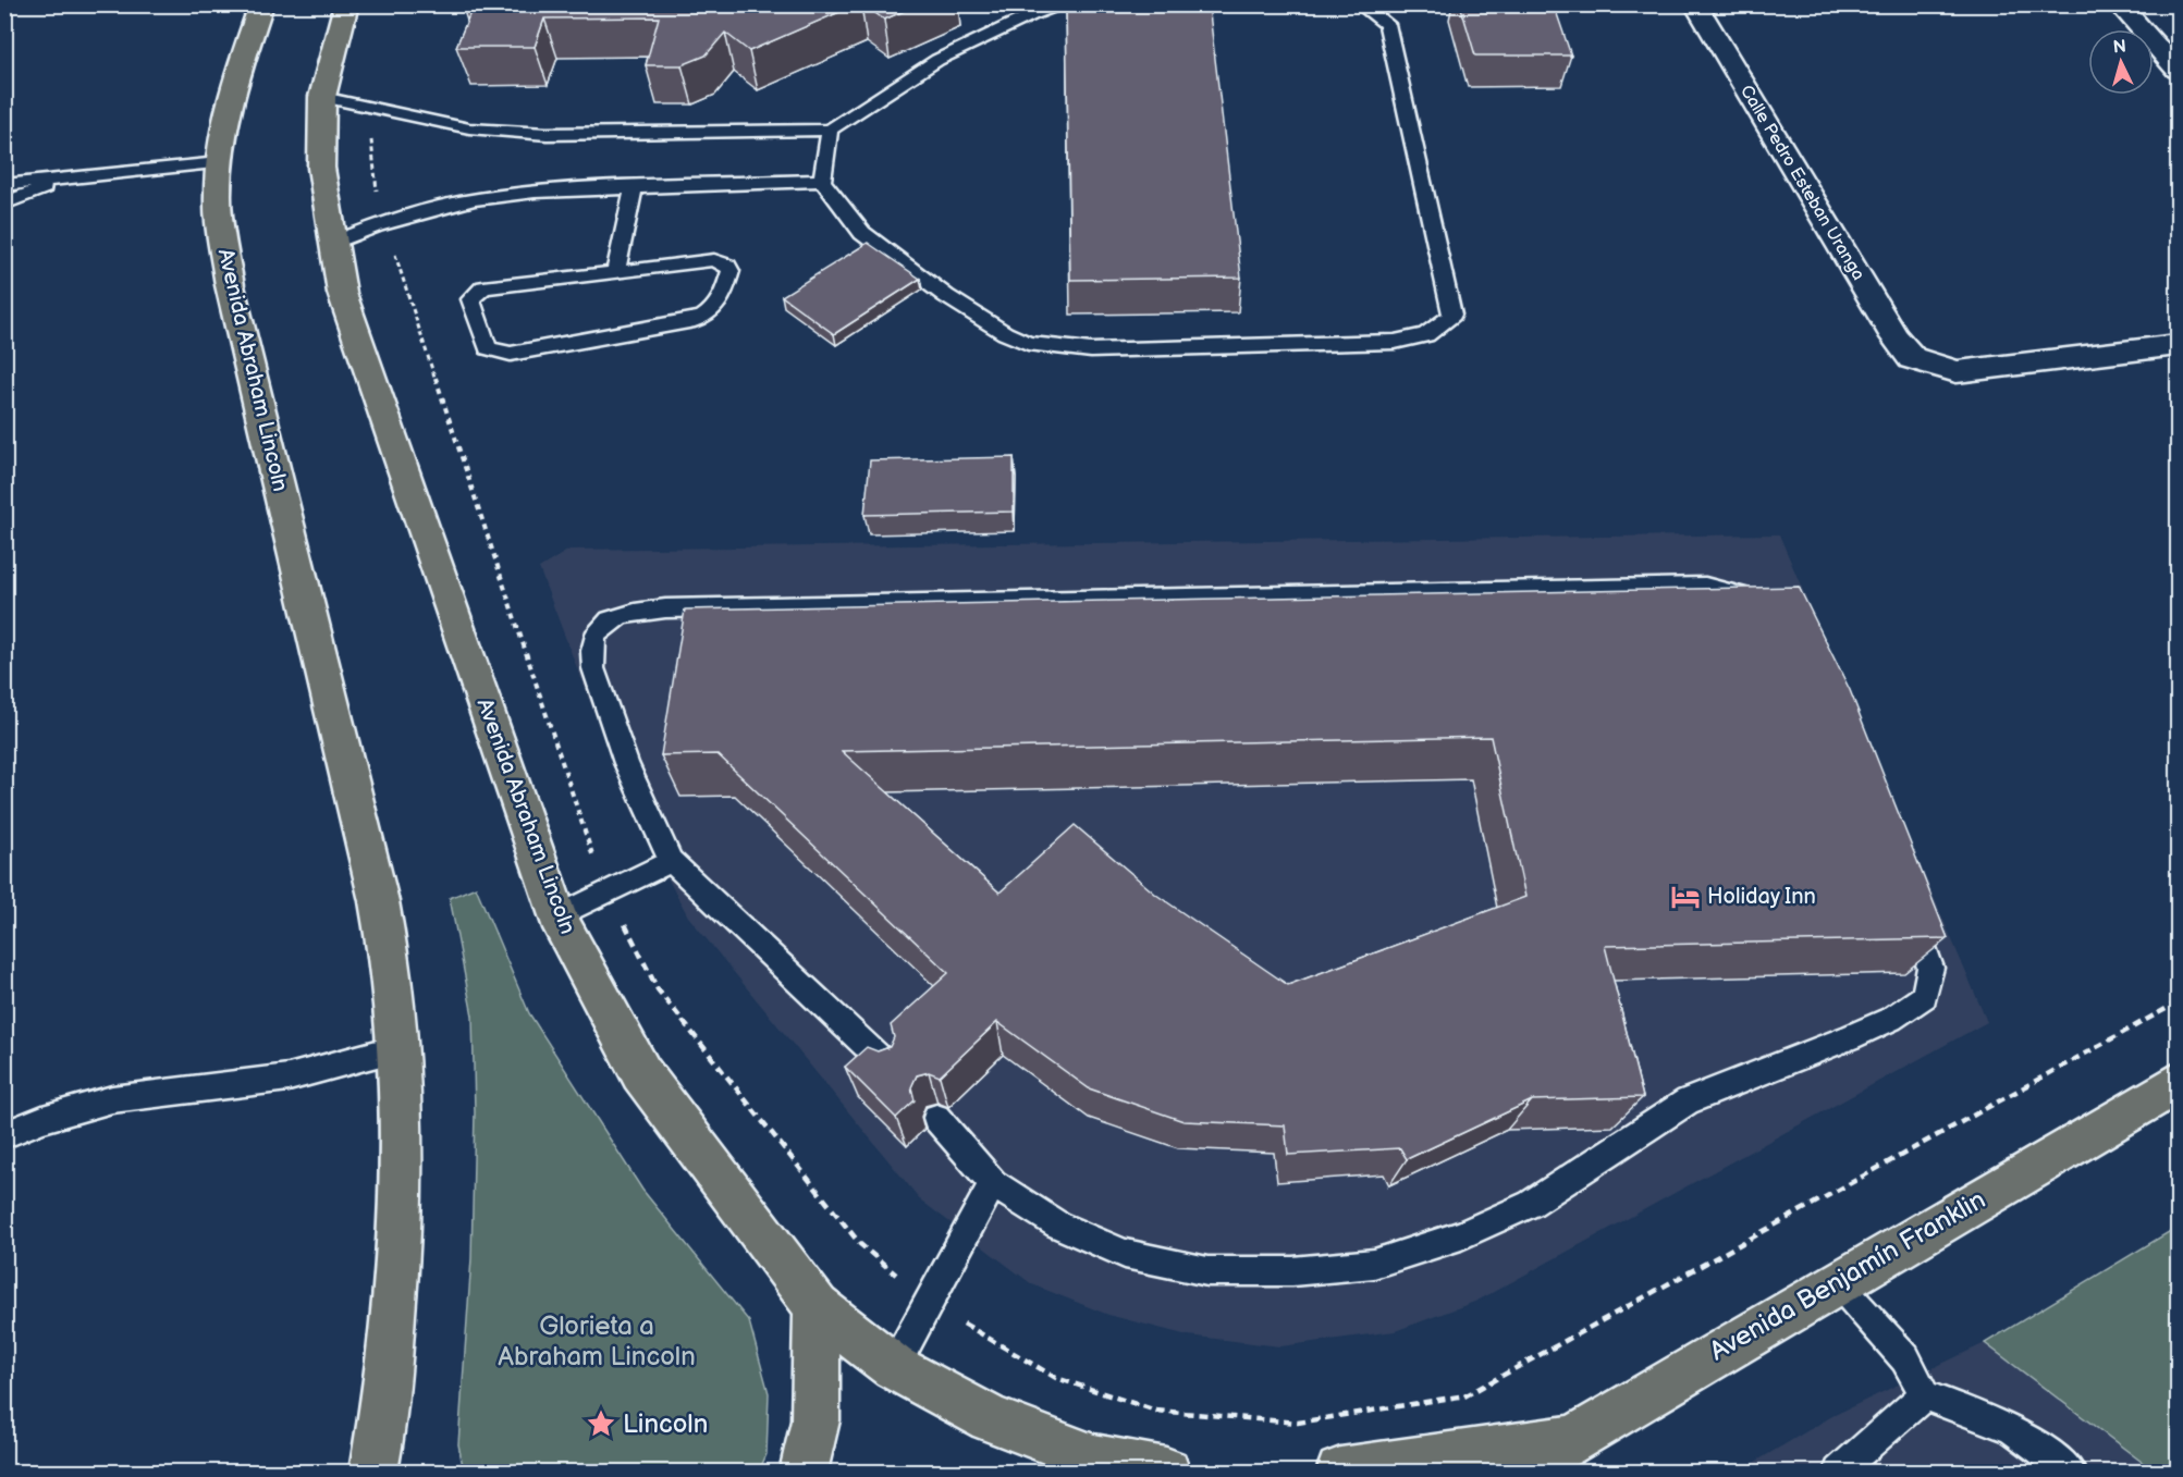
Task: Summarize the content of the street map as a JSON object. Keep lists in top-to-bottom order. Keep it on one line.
{"streets":{"main road":["Avenida Abraham Lincoln","Avenida Benjamín Franklin"],"street":["Calle Pedro Esteban Uranga"]},"parks":["Glorieta a Abraham Lincoln"],"places":{"hotel":["Holiday Inn"],"place":["Lincoln"]},"north":"top"}
